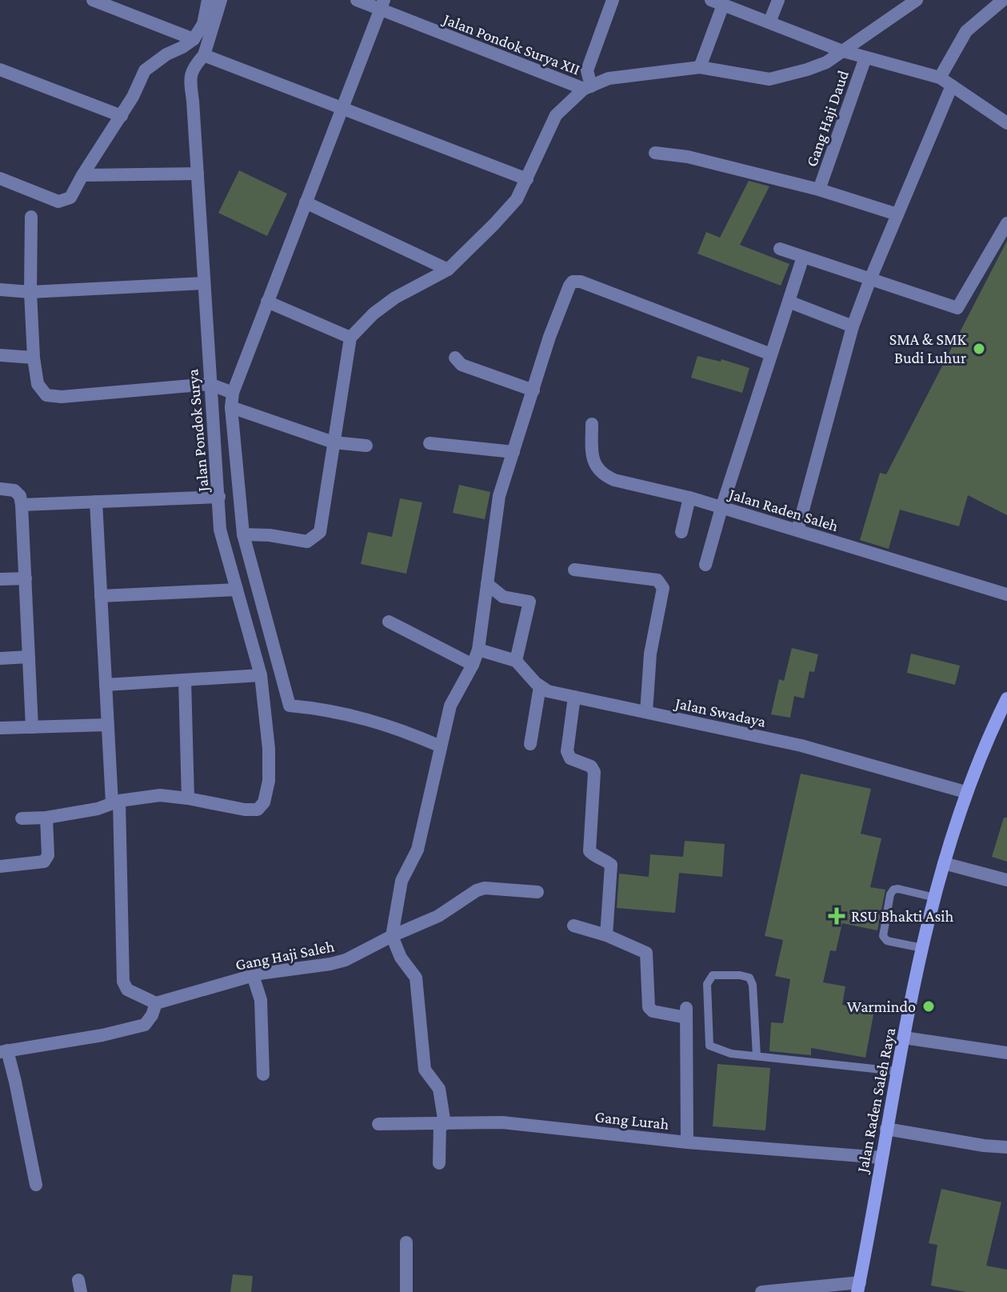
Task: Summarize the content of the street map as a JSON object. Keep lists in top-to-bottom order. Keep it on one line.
{"streets":{"main road":["Jalan Raden Saleh Raya"],"street":["Jalan Pondok Surya XII","Gang Haji Daud","Jalan Pondok Surya","Jalan Raden Saleh","Jalan Swadaya","Gang Haji Saleh","Gang Lurah"]},"crossings":[["Jalan Swadaya","Jalan Raden Saleh Raya"],["Jalan Raden Saleh Raya","Gang Lurah"]],"places":{"other":["SMA & SMK Budi Luhur","Warmindo"],"health":["RSU Bhakti Asih"]}}
